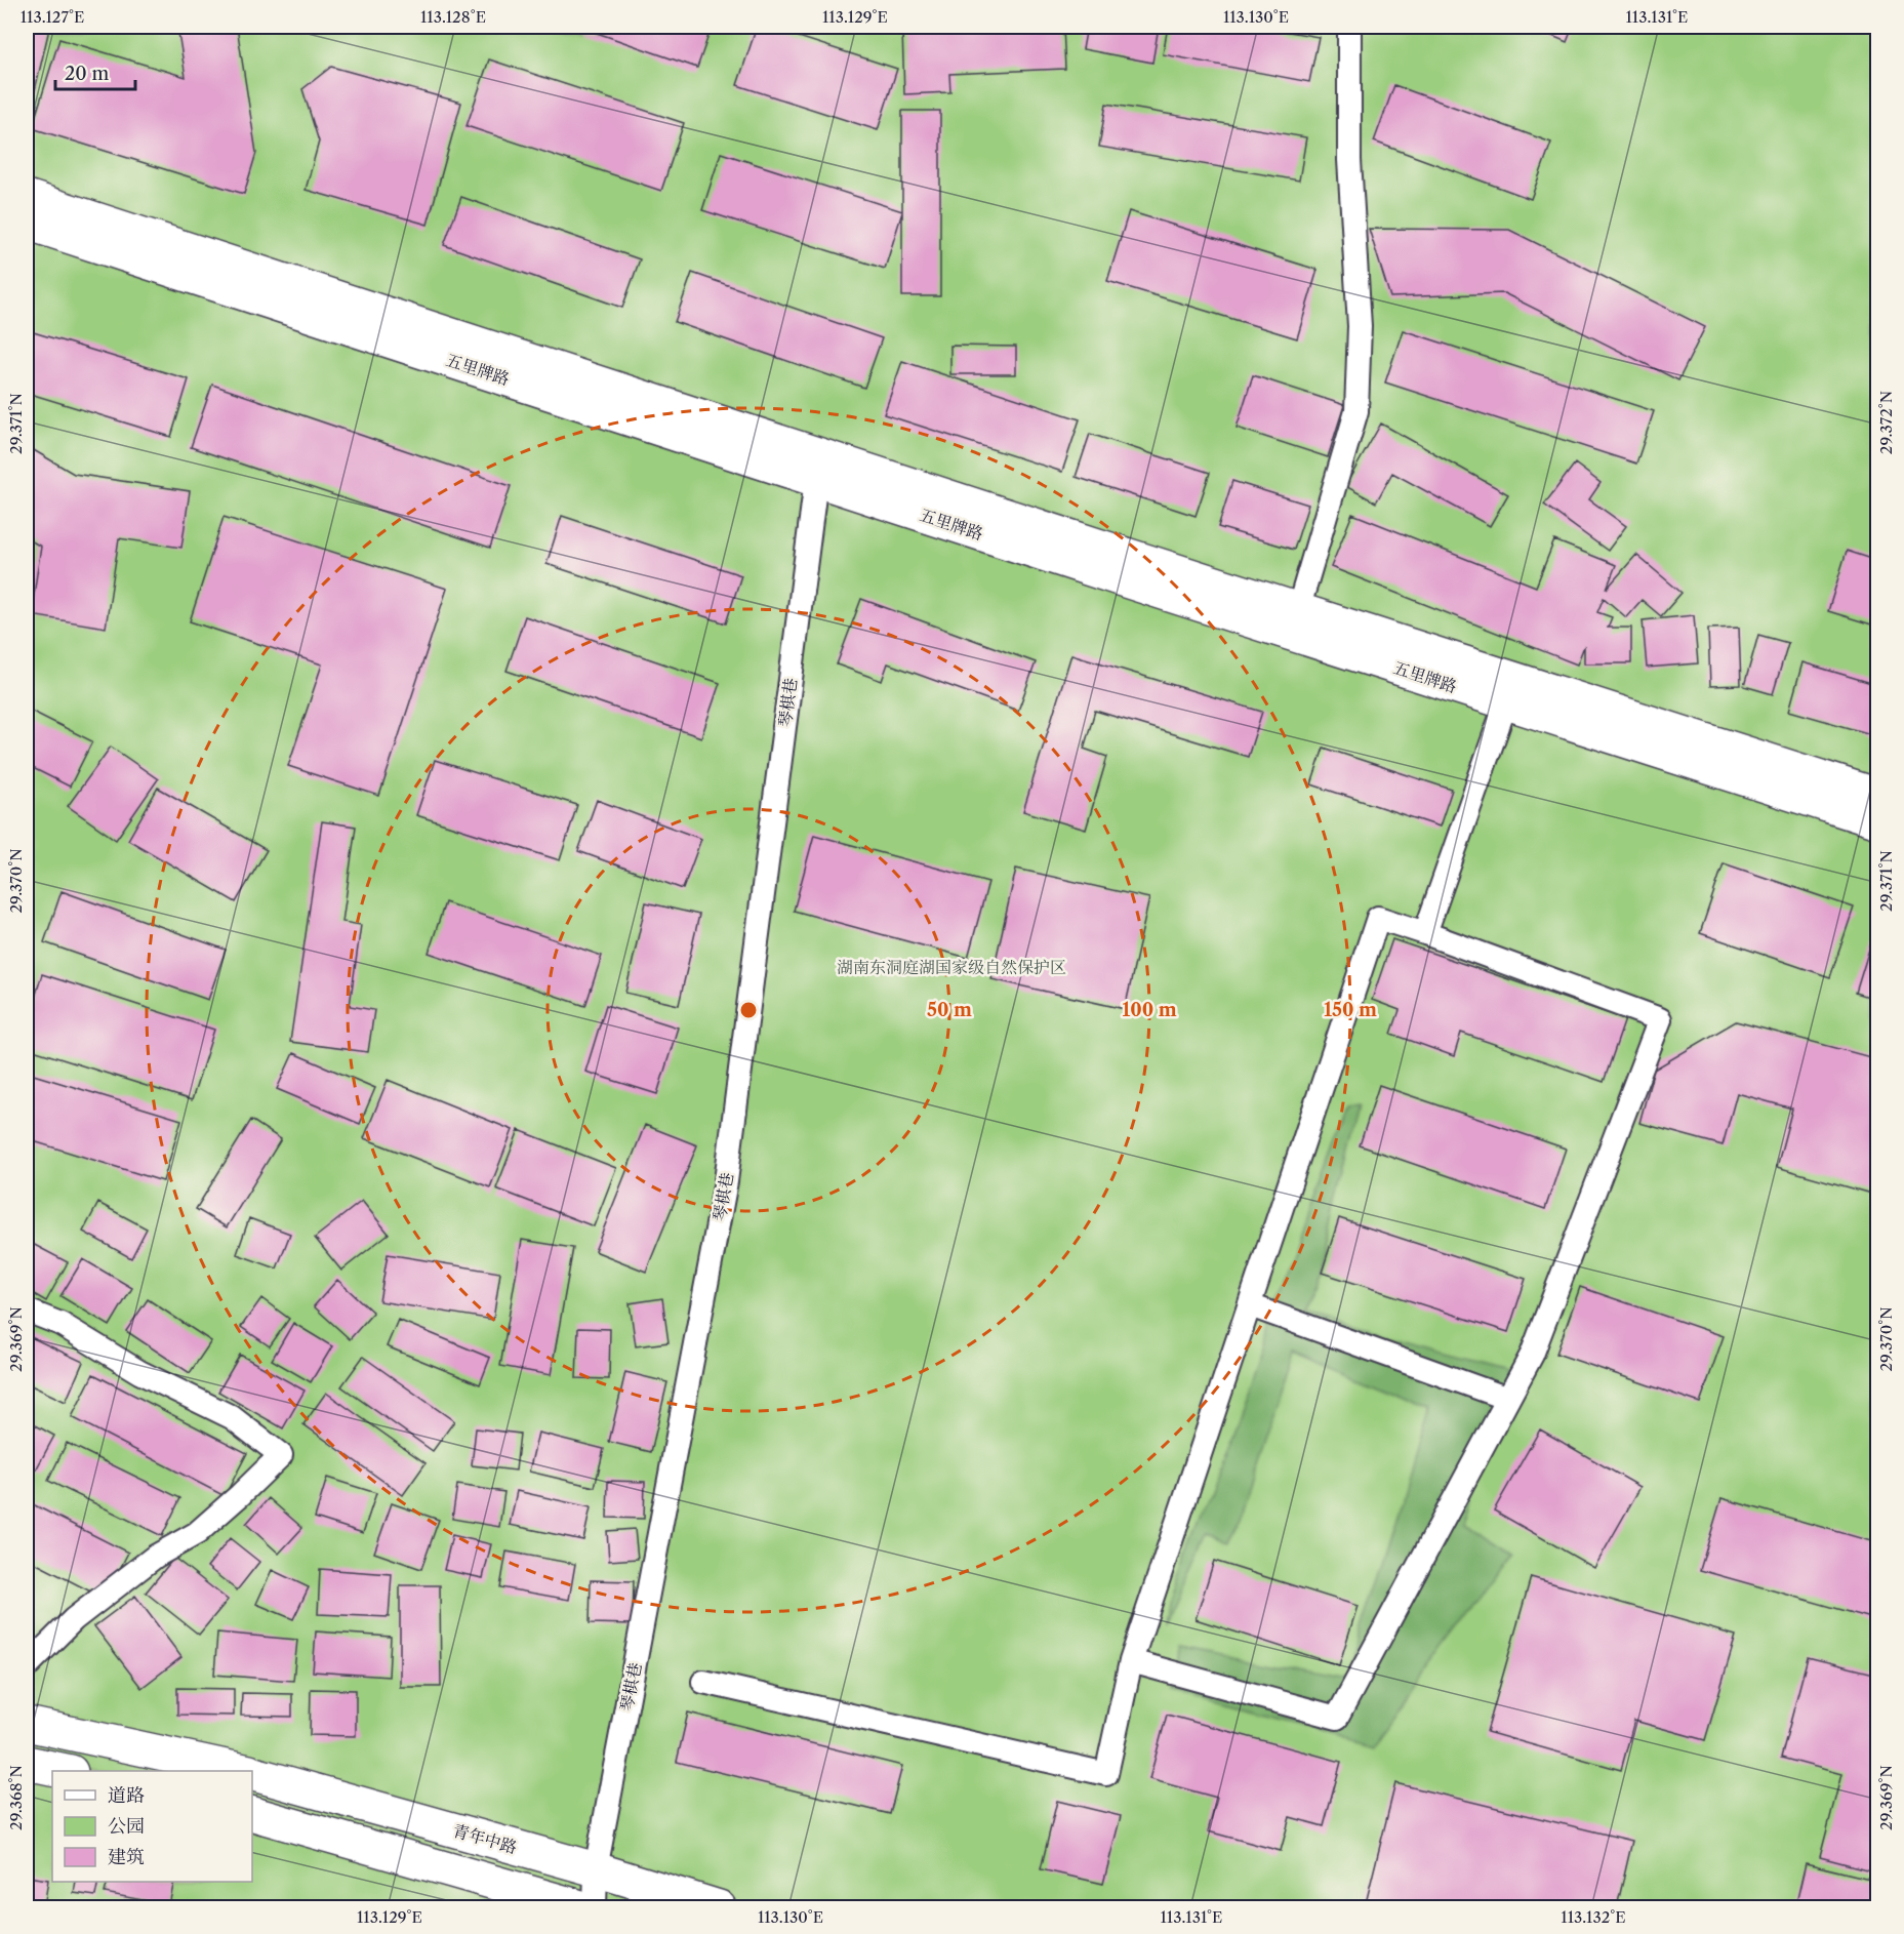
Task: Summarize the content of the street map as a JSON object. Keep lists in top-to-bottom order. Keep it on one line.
{"streets":{"main road":["五里牌路","青年中路"],"street":["琴棋巷"]},"crossings":[["五里牌路","琴棋巷"],["琴棋巷","青年中路"]],"parks":["湖南东洞庭湖国家级自然保护区"],"legend":["道路","公园","建筑"],"scale_bar":"20 m","coordinates":["113.127°E","113.128°E","113.129°E","113.130°E","113.131°E","29.372°N","29.371°N","29.370°N","29.369°N","29.368°N","113.132°E"],"rings":["50 m","100 m","150 m"]}
